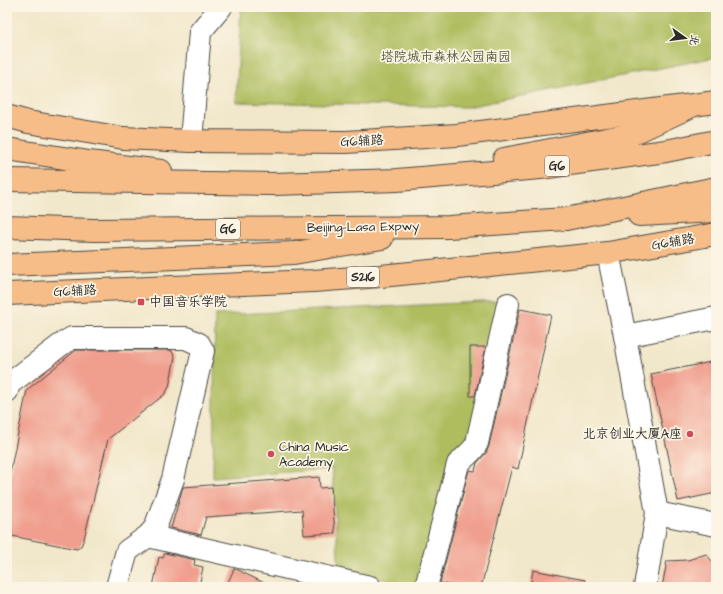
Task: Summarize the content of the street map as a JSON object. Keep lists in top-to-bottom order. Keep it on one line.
{"streets":{"main road":["G6辅路","G6","Beijing-Lasa Expwy","S216"]},"parks":["塔院城市森林公园南园"],"places":{"transit":["中国音乐学院"],"other":["北京创业大厦A座","China Music Academy"]},"north":"right"}
